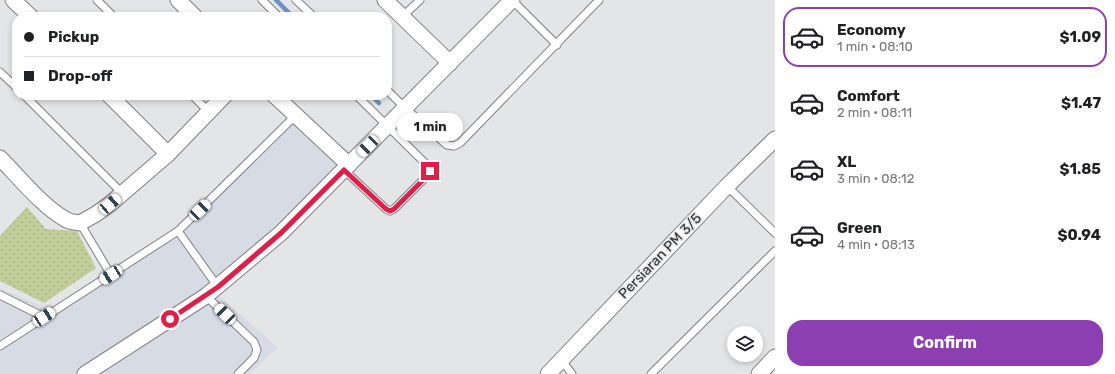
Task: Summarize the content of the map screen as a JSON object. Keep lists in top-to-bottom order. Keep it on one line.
{"streets":{"street":["Persiaran PM 3/5"]},"page":{"list":[{"name":"Economy","note":"1 min · 08:10","value":"$1.09"},{"name":"Comfort","note":"2 min · 08:11","value":"$1.47"},{"name":"XL","note":"3 min · 08:12","value":"$1.85"},{"name":"Green","note":"4 min · 08:13","value":"$0.94"}],"banner":["Pickup","Drop-off"],"bubble":"1 min","buttons":"Confirm"}}
